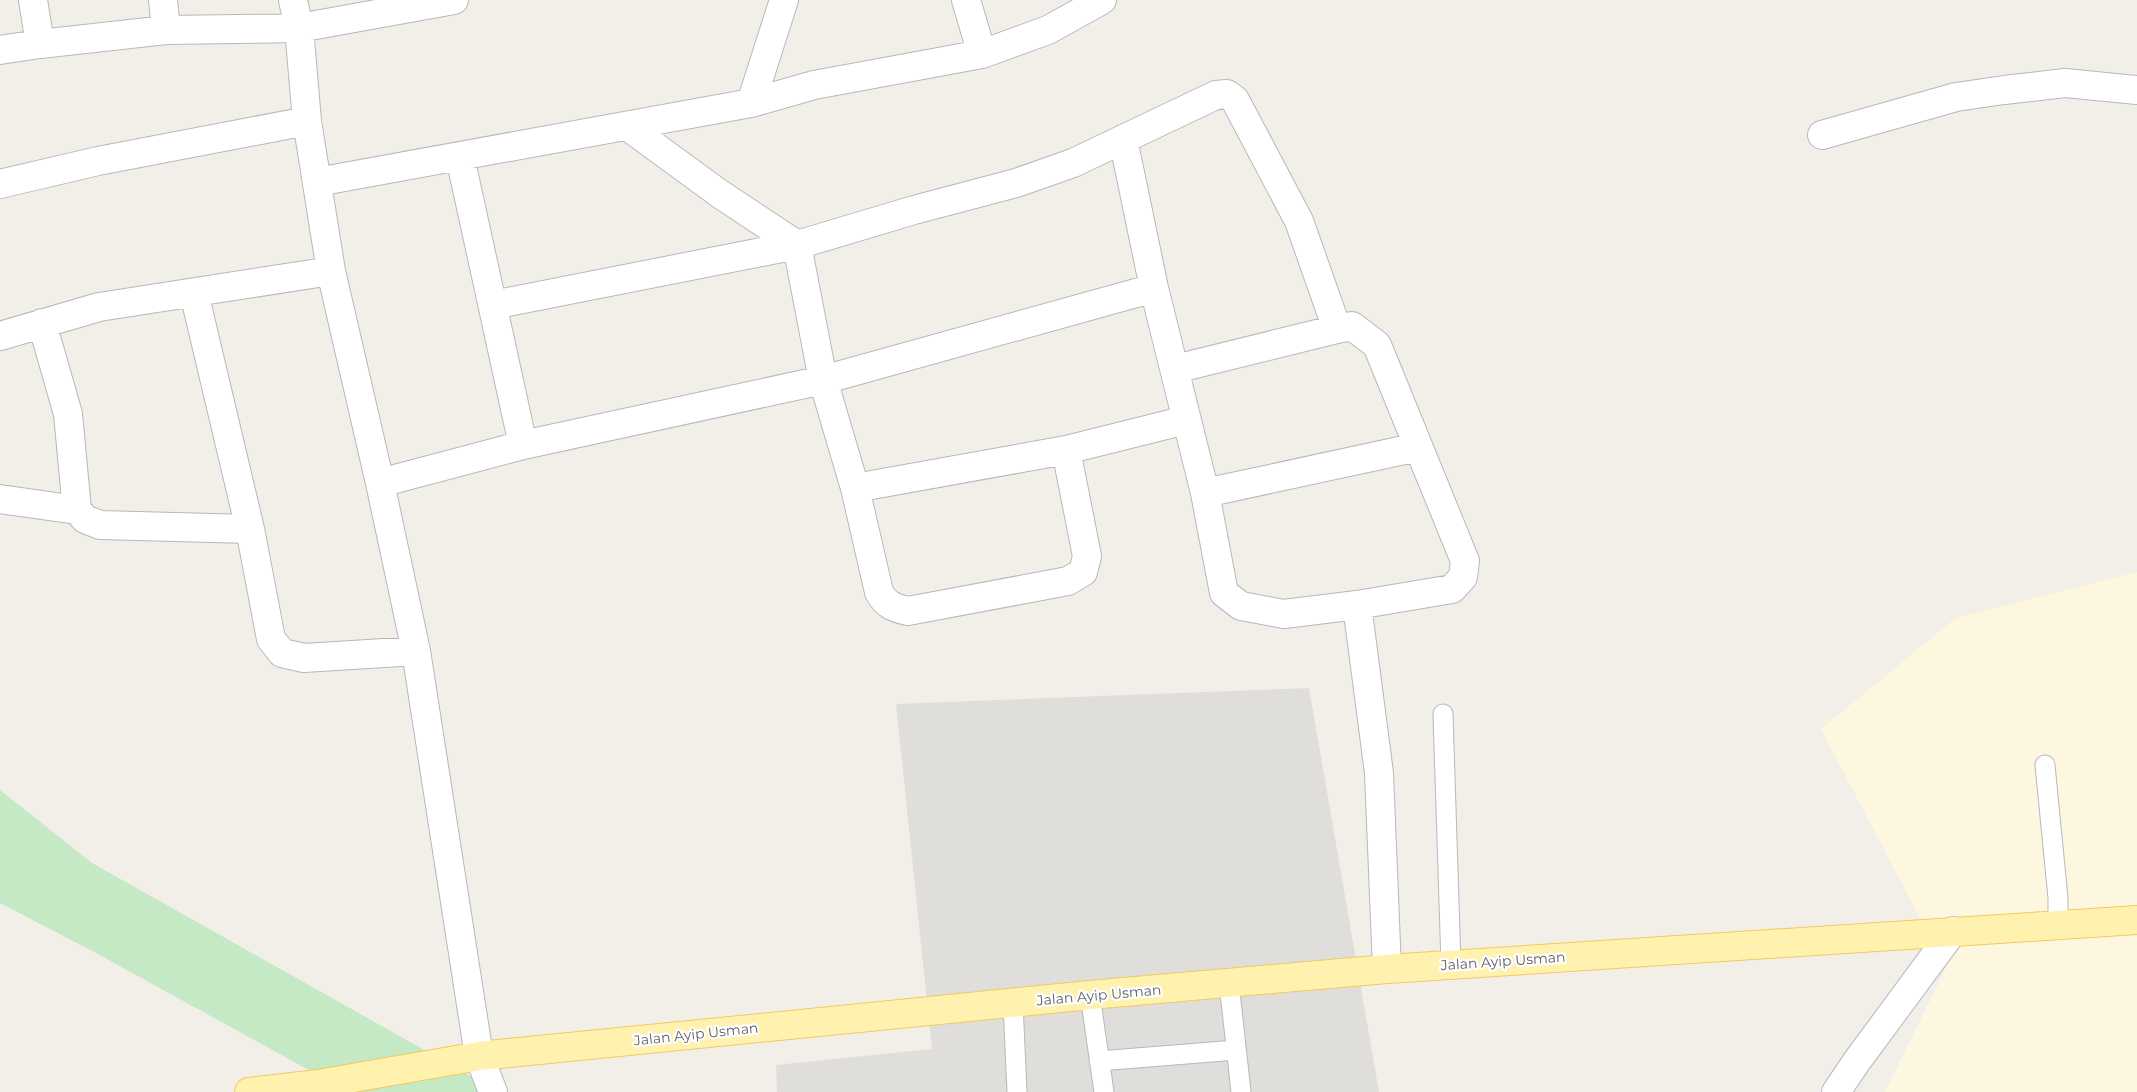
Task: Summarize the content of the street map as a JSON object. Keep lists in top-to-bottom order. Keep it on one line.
{"streets":{"main road":["Jalan Ayip Usman"]}}
